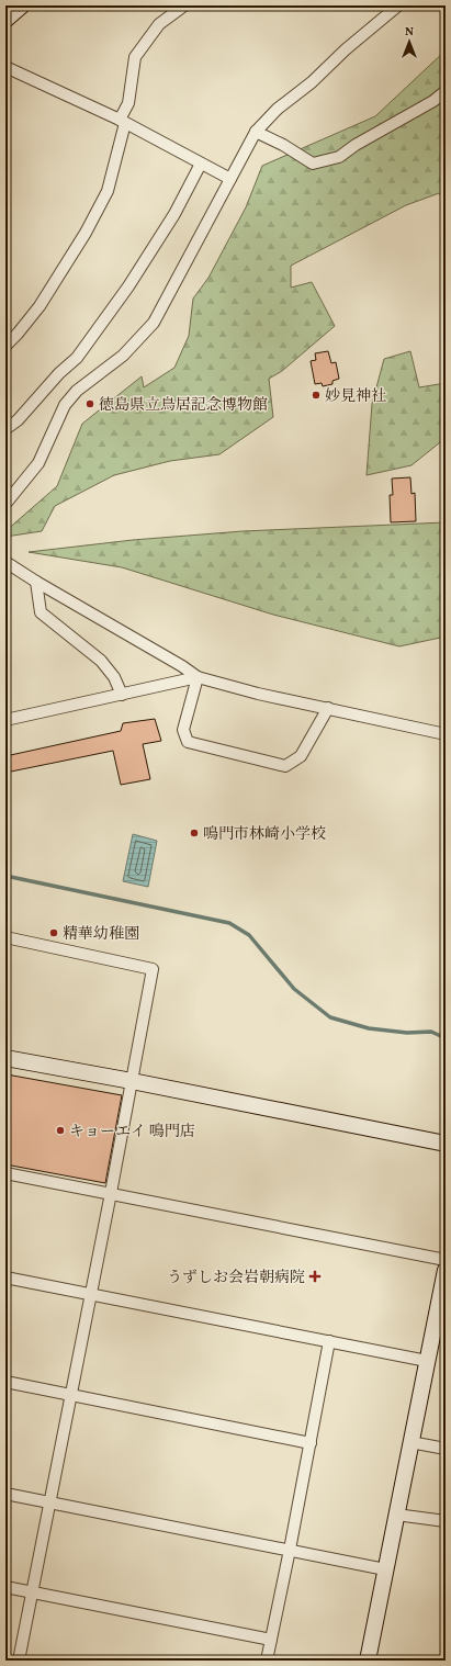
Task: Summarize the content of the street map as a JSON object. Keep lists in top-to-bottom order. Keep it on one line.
{"places":{"other":["妙見神社","徳島県立鳥居記念博物館","鳴門市林崎小学校","精華幼稚園","キョーエイ 鳴門店"],"health":["うずしお会岩朝病院"]},"north":"top"}
